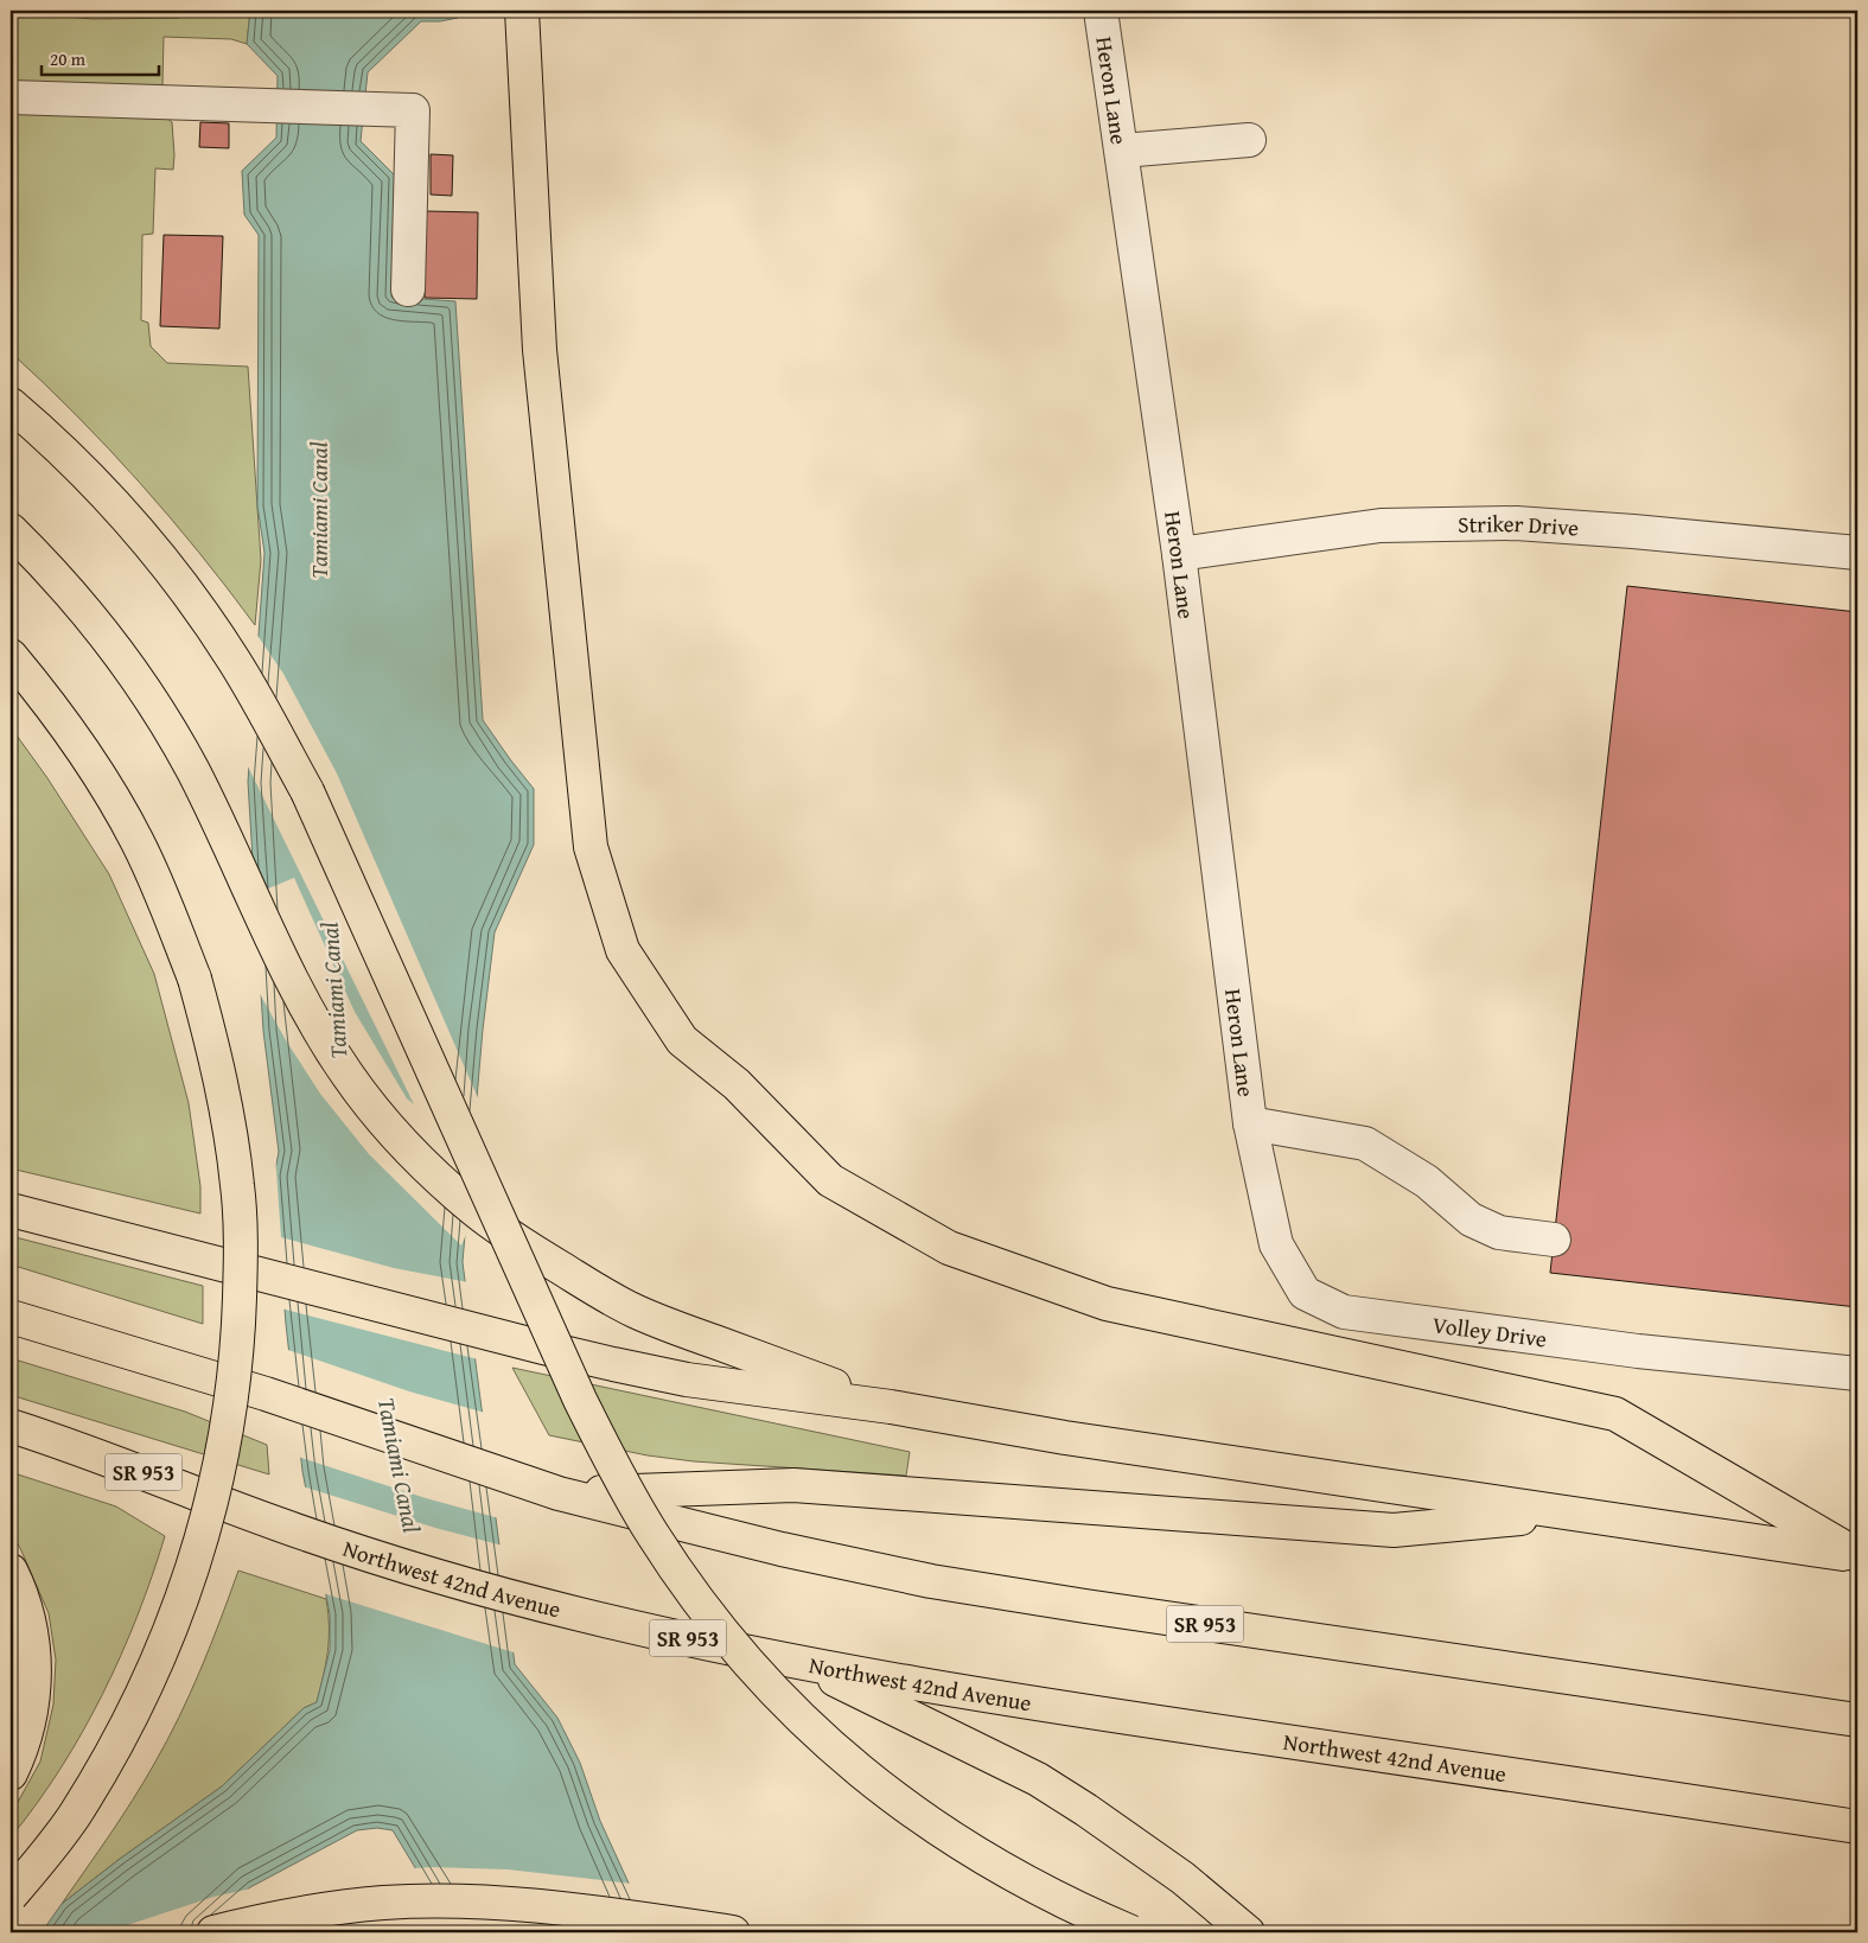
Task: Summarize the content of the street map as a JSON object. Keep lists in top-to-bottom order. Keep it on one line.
{"streets":{"highway":["SR 953","Northwest 42nd Avenue"],"street":["Heron Lane","Striker Drive","Volley Drive"]},"crossings":[["Heron Lane","Striker Drive"],["Heron Lane","Volley Drive"]],"water":["Tamiami Canal"],"scale_bar":"20 m"}
